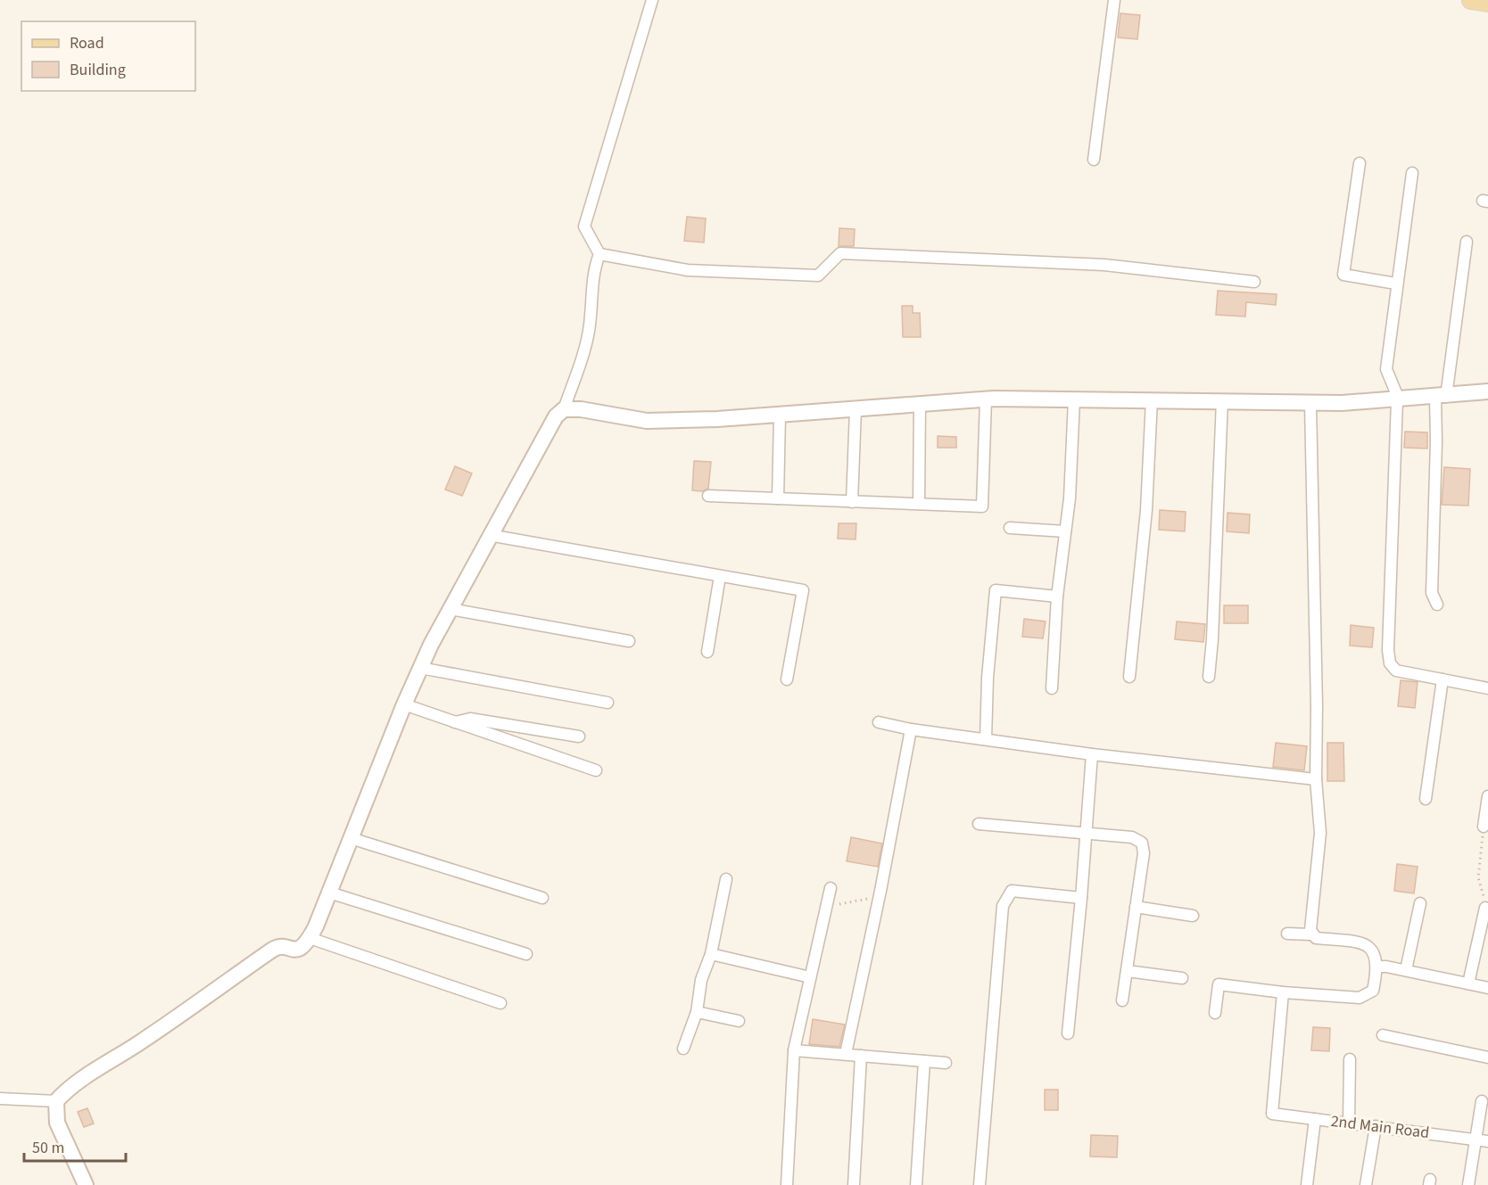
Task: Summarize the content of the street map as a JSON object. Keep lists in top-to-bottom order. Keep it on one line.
{"streets":{"street":["2nd Main Road"]},"legend":["Road","Building"],"scale_bar":"50 m"}
